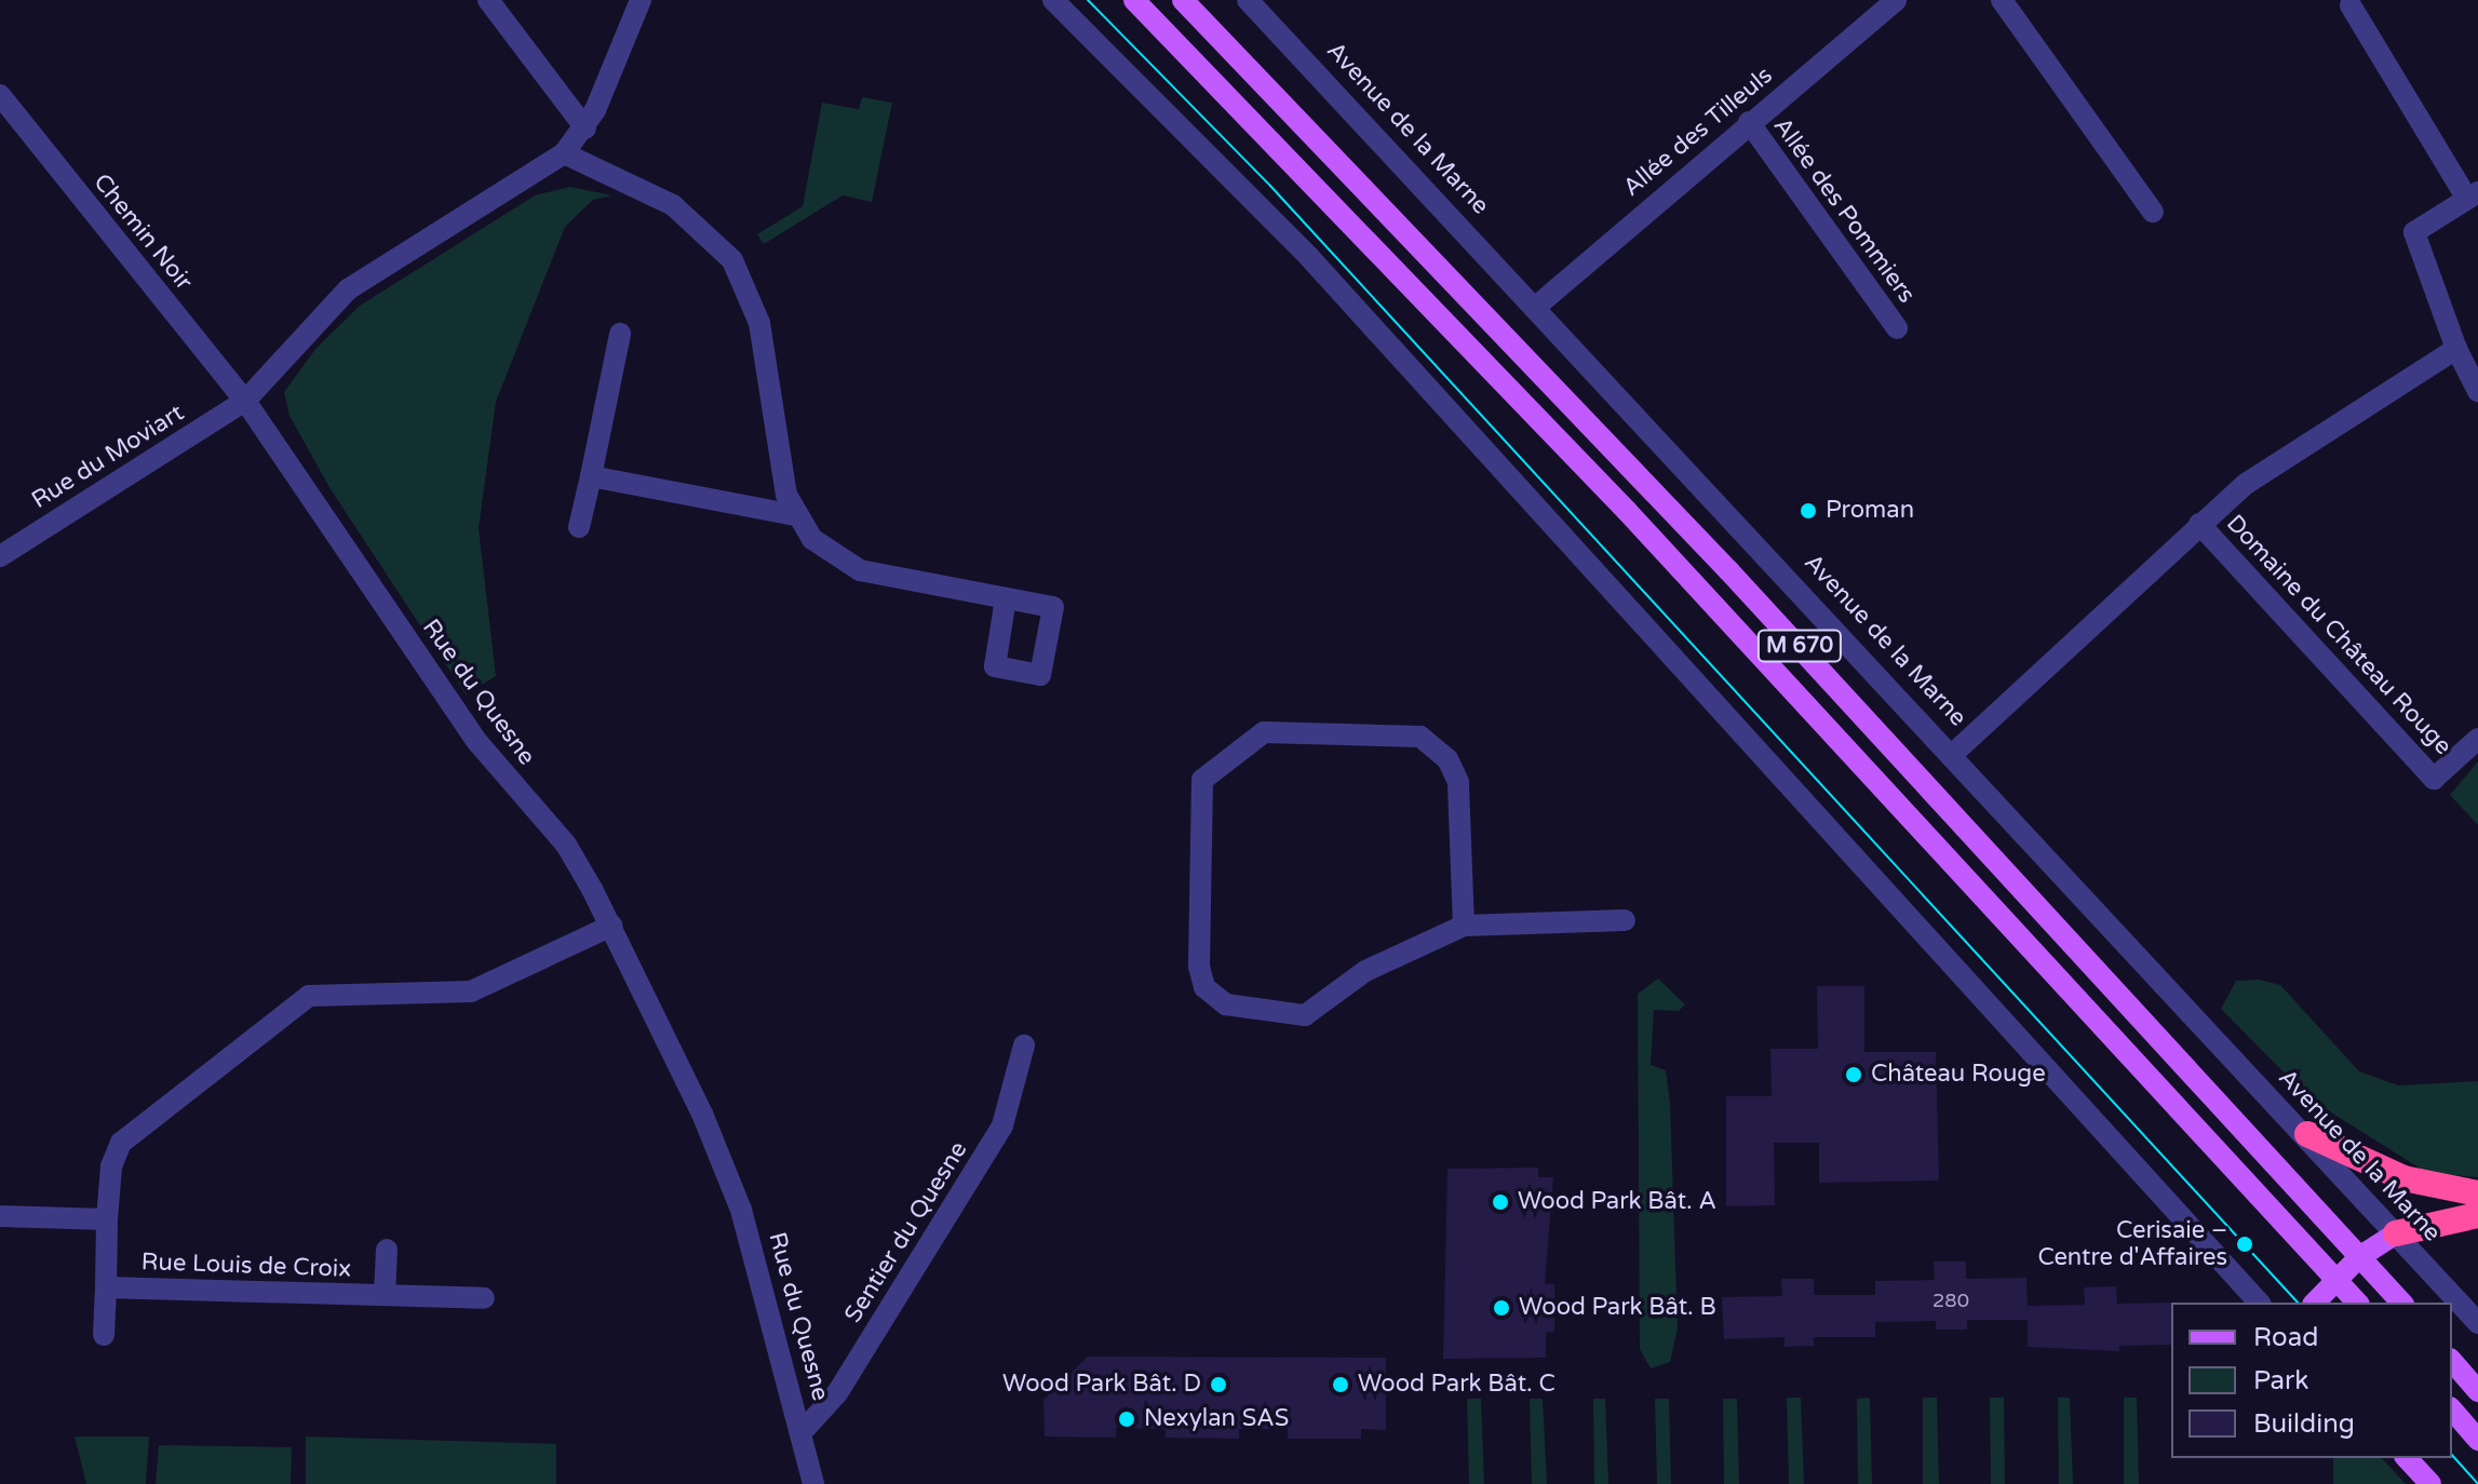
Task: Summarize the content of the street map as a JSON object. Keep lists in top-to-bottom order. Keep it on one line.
{"streets":{"main road":["M 670"],"street":["Avenue de la Marne","Allée des Tilleuls","Allée des Pommiers","Chemin Noir","Rue du Moviart","Domaine du Château Rouge","Rue du Quesne","Sentier du Quesne","Rue Louis de Croix"]},"crossings":[["Avenue de la Marne","Allée des Tilleuls"],["Avenue de la Marne","Domaine du Château Rouge"],["Allée des Tilleuls","Allée des Pommiers"],["Chemin Noir","Rue du Moviart"],["Chemin Noir","Rue du Quesne"],["Rue du Moviart","Rue du Quesne"],["Rue du Quesne","Sentier du Quesne"],["Rue du Quesne","Rue Louis de Croix"]],"places":["Proman","Château Rouge","Wood Park Bât. A","Cerisaie – Centre d'Affaires","Wood Park Bât. B","Wood Park Bât. D","Wood Park Bât. C","Nexylan SAS"],"house_numbers":["280"],"legend":["Road","Park","Building"]}
